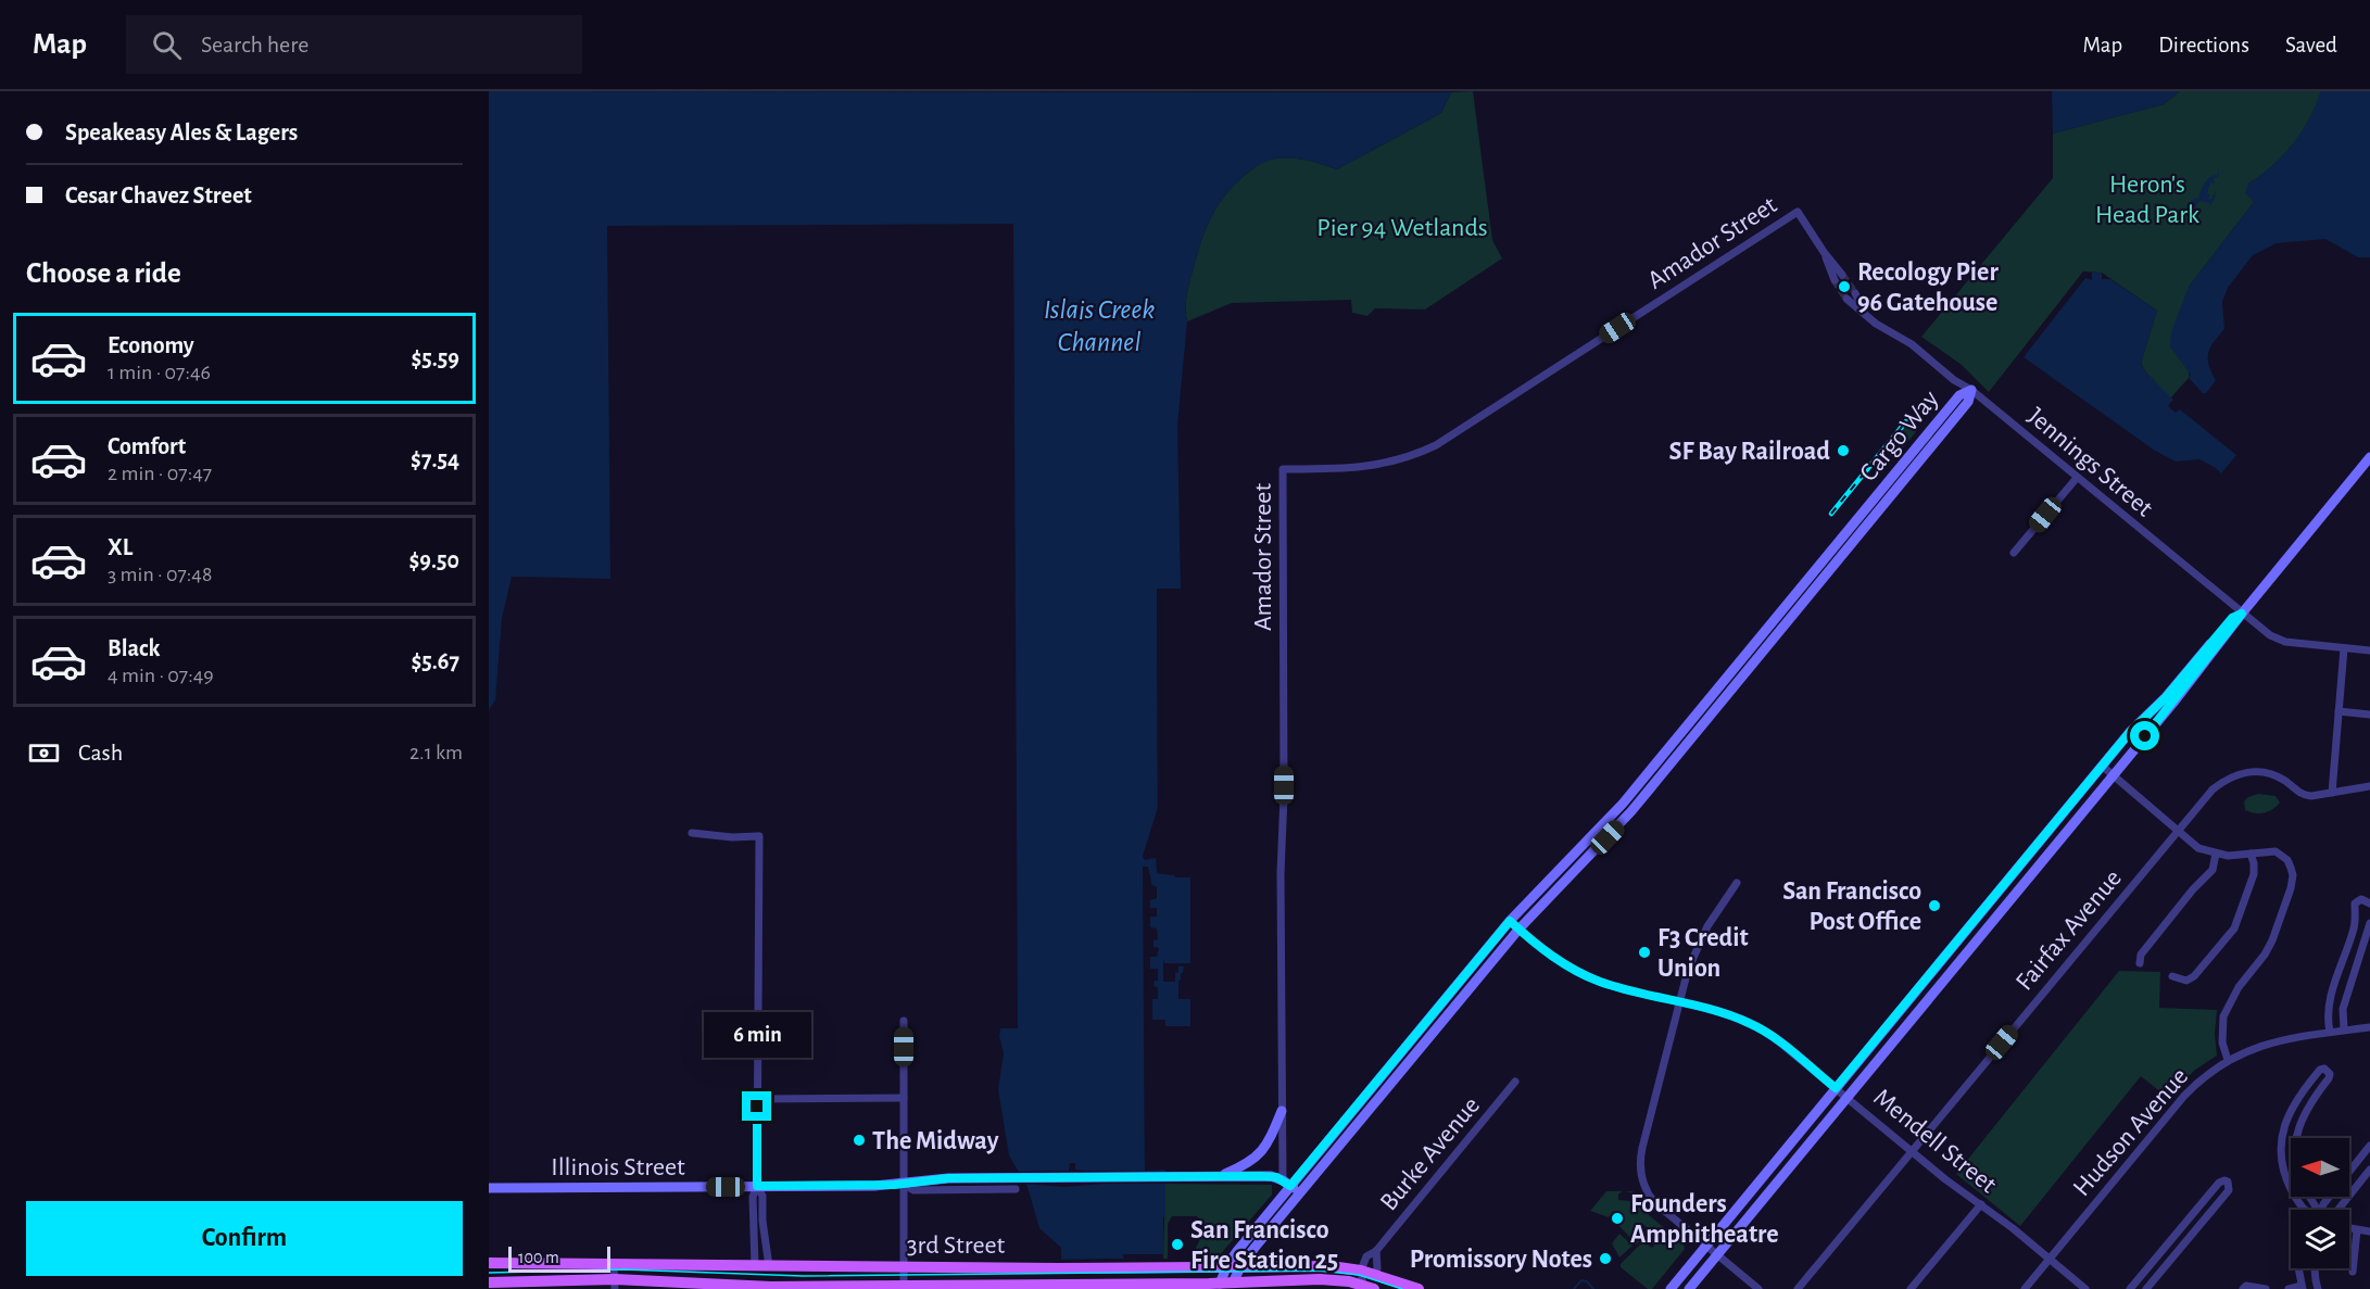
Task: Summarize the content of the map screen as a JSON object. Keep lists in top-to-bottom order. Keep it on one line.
{"streets":{"main road":["Cargo Way","Illinois Street","3rd Street"],"street":["Amador Street","Jennings Street","Fairfax Avenue","Hudson Avenue","Mendell Street","Burke Avenue"]},"crossings":[["Amador Street","Cargo Way"],["Amador Street","Illinois Street"],["Cargo Way","Jennings Street"],["Cargo Way","Mendell Street"],["Cargo Way","Illinois Street"],["Cargo Way","3rd Street"],["Fairfax Avenue","Mendell Street"],["Hudson Avenue","Mendell Street"],["Burke Avenue","3rd Street"]],"water":["Islais Creek Channel"],"parks":["Heron's Head Park","Pier 94 Wetlands"],"places":["Recology Pier 96 Gatehouse","SF Bay Railroad","San Francisco Post Office","F3 Credit Union","The Midway","Founders Amphitheatre","San Francisco Fire Station 25","Promissory Notes"],"scale_bar":"100 m","north":"left","page":{"header":"Map","search":"Search here","nav":["Map","Directions","Saved"],"banner":["Speakeasy Ales & Lagers","Cesar Chavez Street"],"heading":"Choose a ride","list":[{"name":"Economy","note":"1 min · 07:46","value":"$5.59"},{"name":"Comfort","note":"2 min · 07:47","value":"$7.54"},{"name":"XL","note":"3 min · 07:48","value":"$9.50"},{"name":"Black","note":"4 min · 07:49","value":"$5.67"}],"pay":["Cash","2.1 km"],"bubble":"6 min","buttons":"Confirm","scale":"100 m"}}
